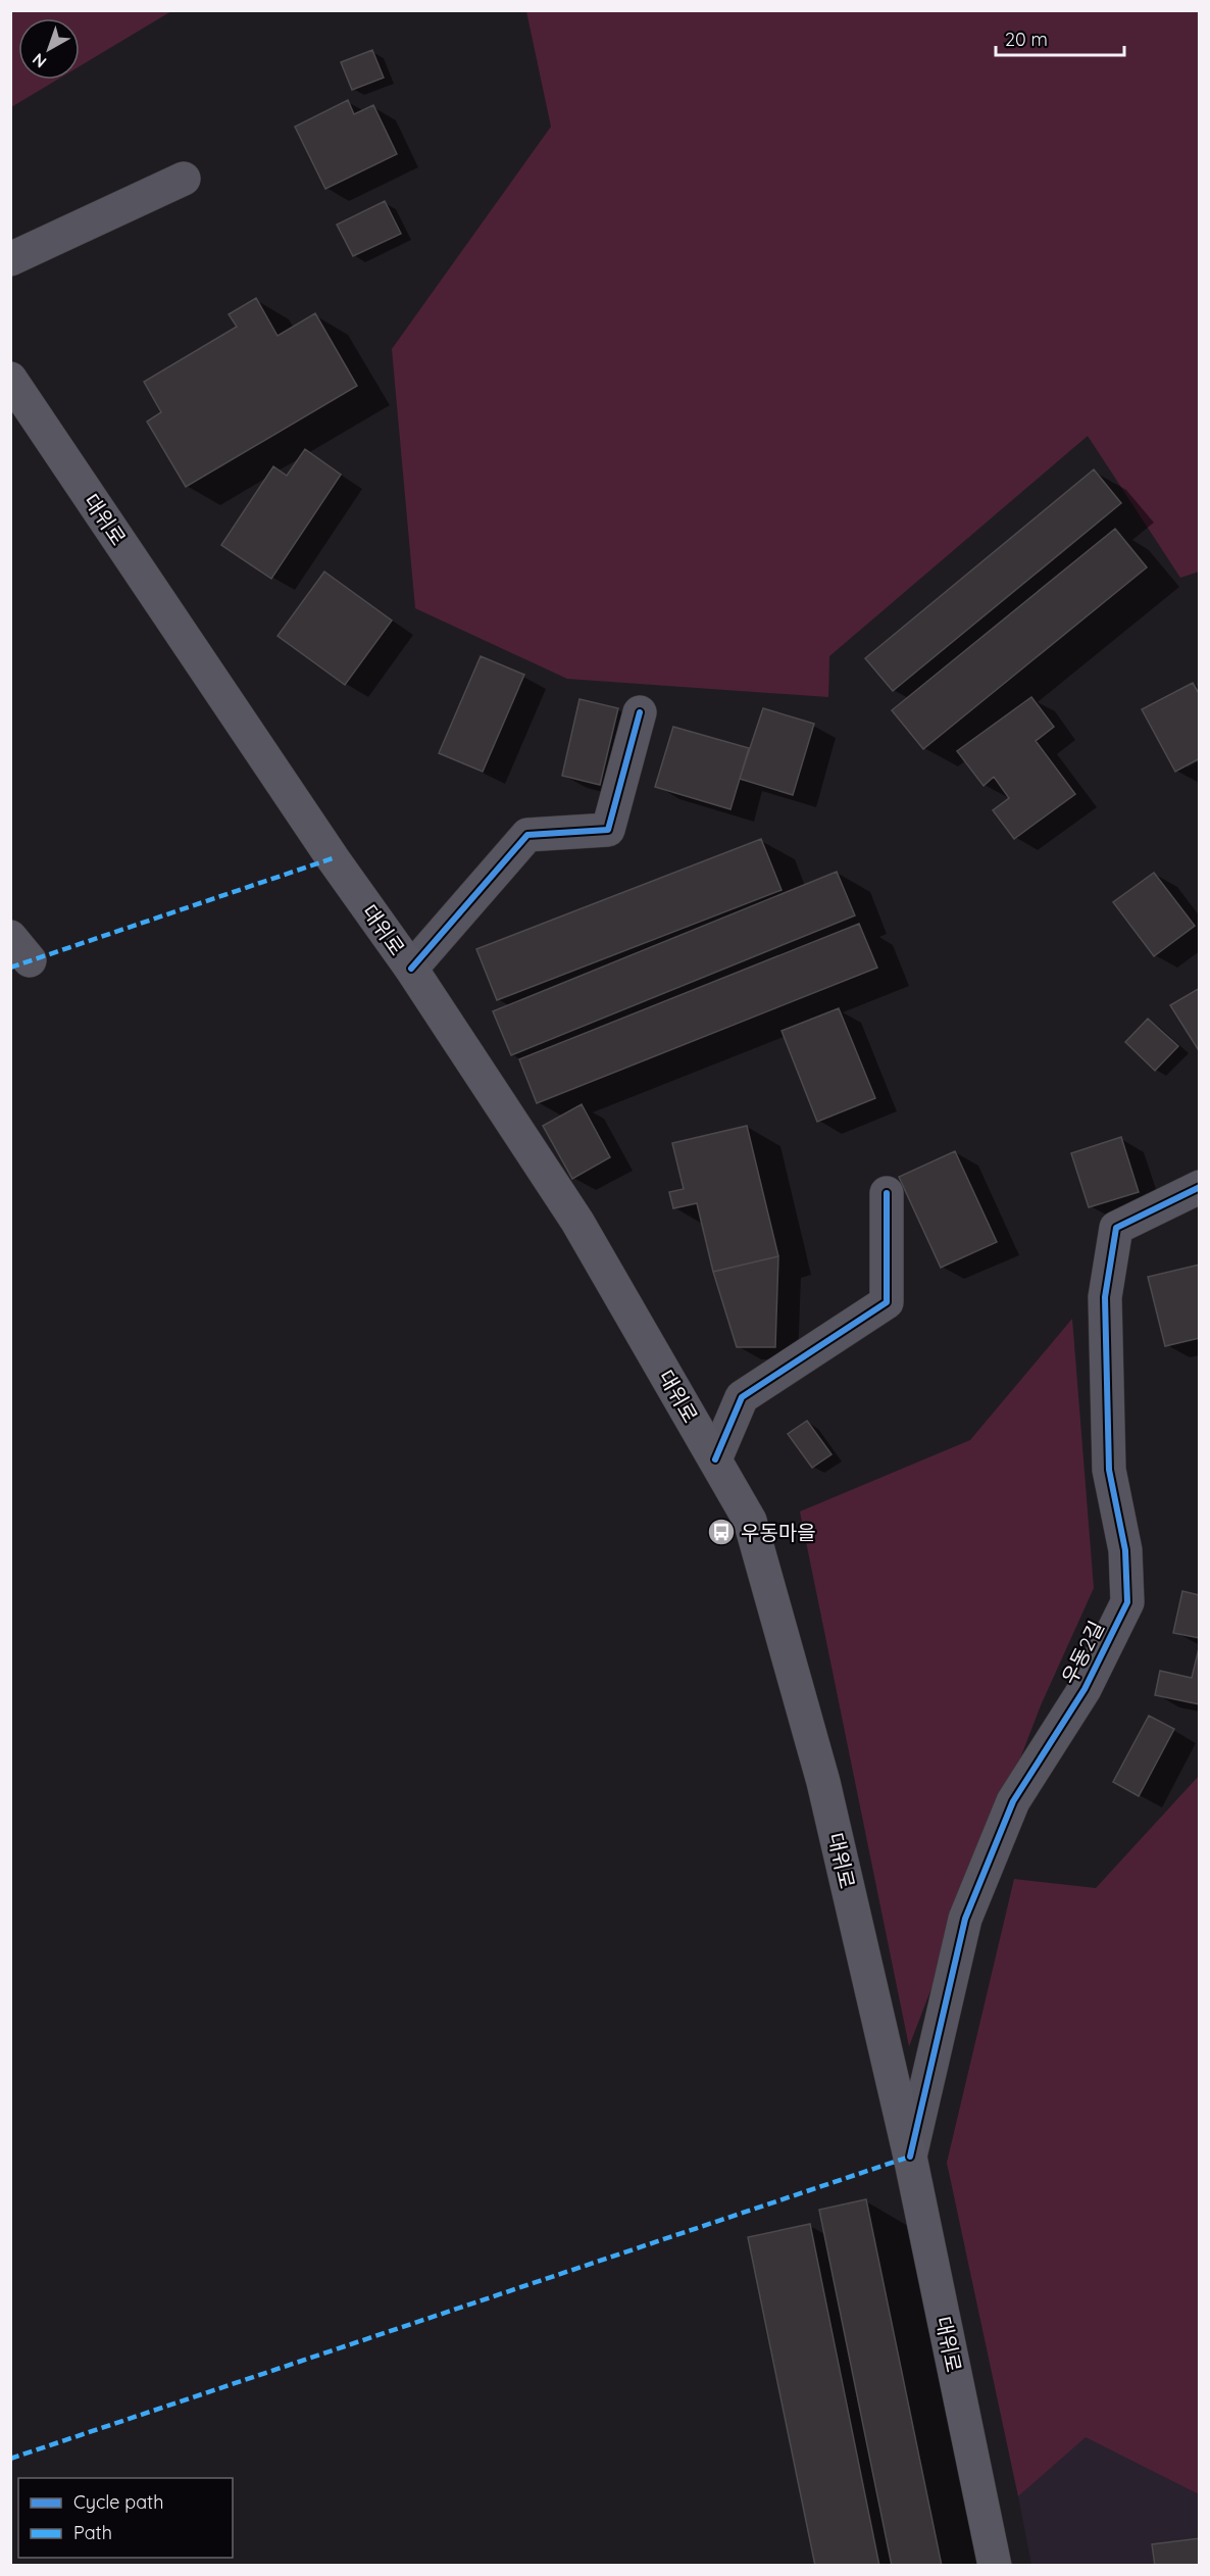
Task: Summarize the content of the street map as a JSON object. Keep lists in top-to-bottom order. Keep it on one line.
{"streets":{"main road":["대위로"],"street":["우동2길"]},"crossings":[["대위로","우동2길"]],"places":{"bus stop":["우동마을"]},"legend":["Cycle path","Path"],"scale_bar":"20 m","north":"bottom left"}
